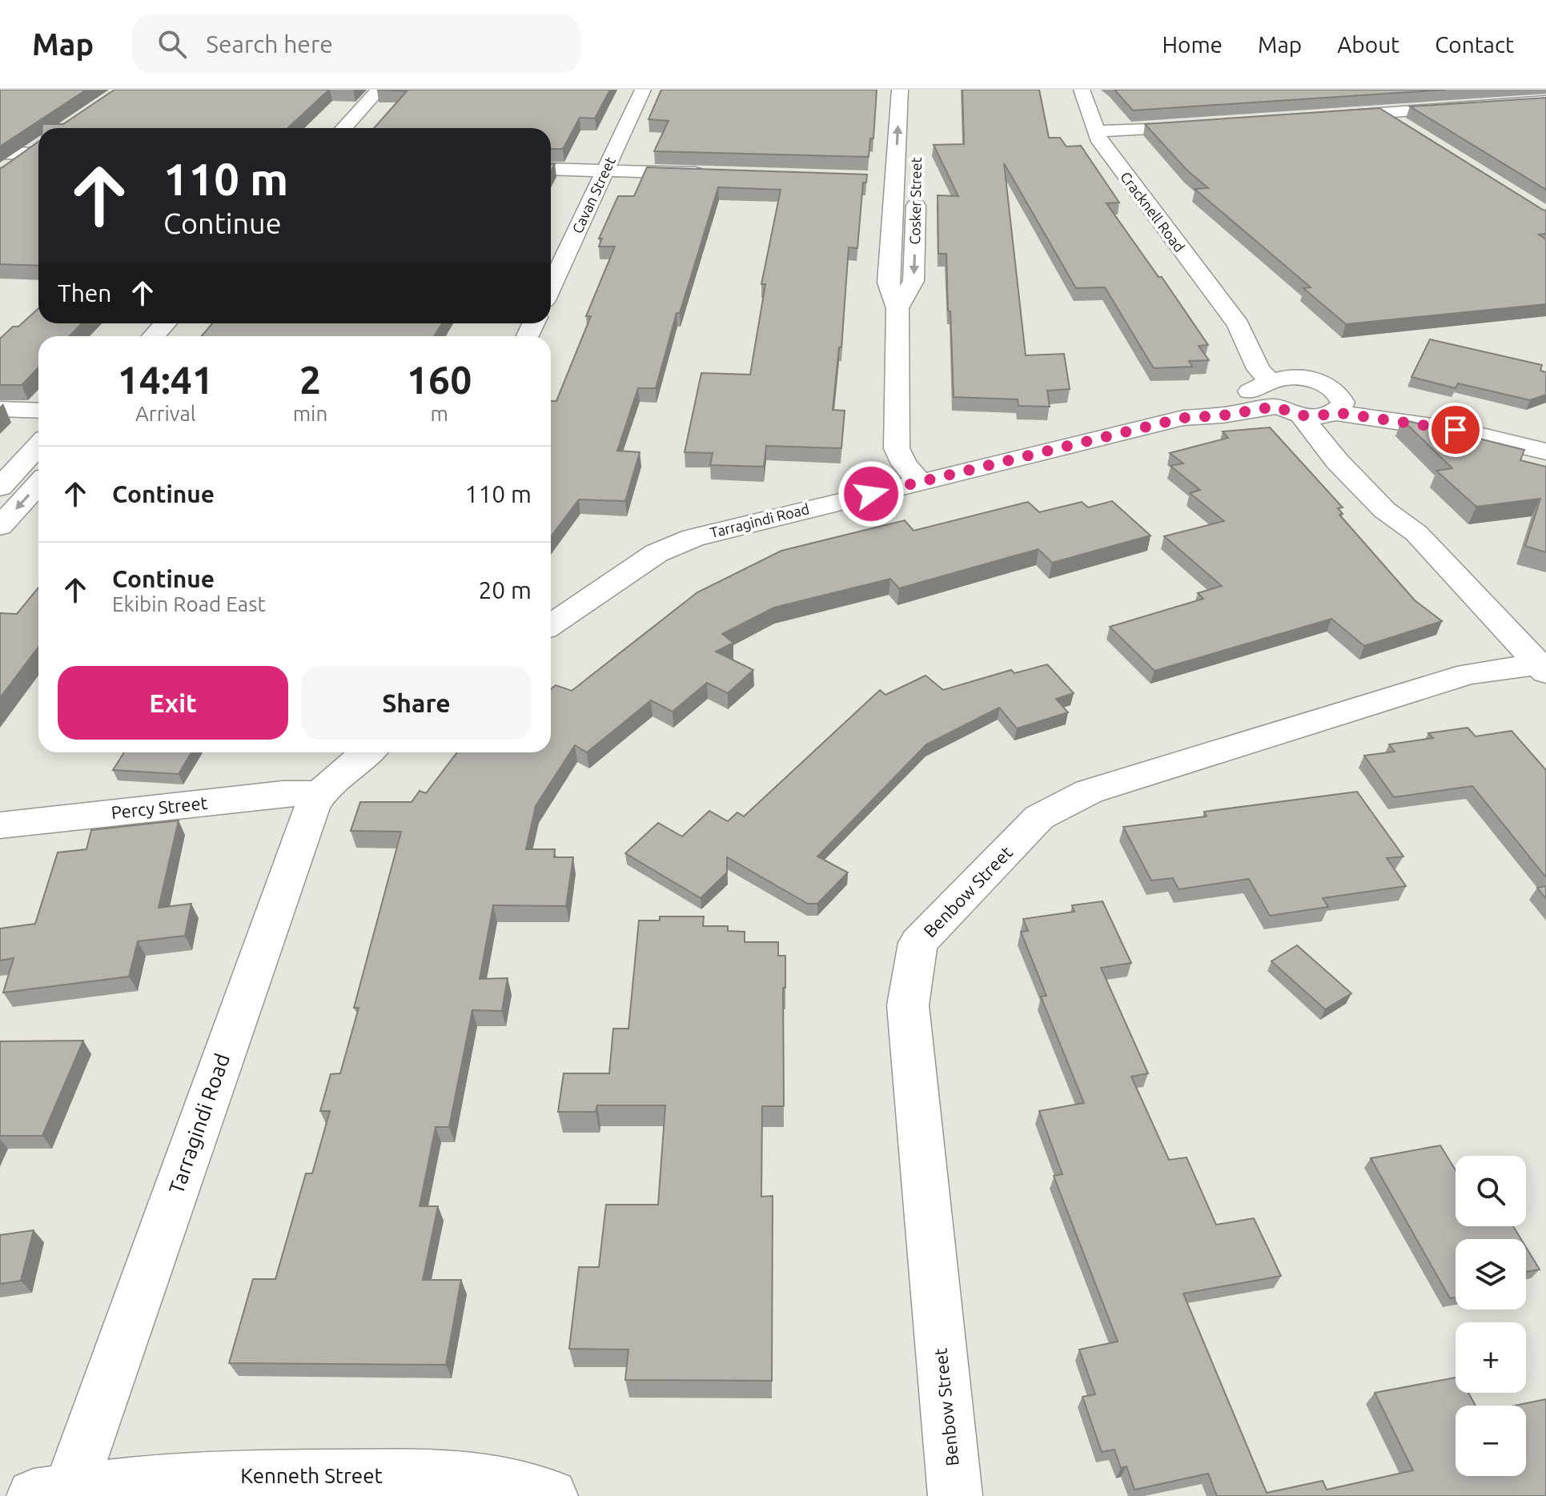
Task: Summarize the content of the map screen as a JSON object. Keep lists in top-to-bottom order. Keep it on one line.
{"streets":{"street":["Cavan Street","Cosker Street","Cracknell Road","Tarragindi Road","Percy Street","Benbow Street","Kenneth Street"]},"crossings":[["Cosker Street","Tarragindi Road"],["Cracknell Road","Tarragindi Road"],["Tarragindi Road","Percy Street"],["Tarragindi Road","Kenneth Street"]],"page":{"header":"Map","search":"Search here","nav":["Home","Map","About","Contact"],"turn":["110 m","Continue"],"then":"Then","eta":["14:41","Arrival","2","min","160","m"],"list":[{"name":"Continue","value":"110 m"},{"name":"Continue","note":"Ekibin Road East","value":"20 m"}],"buttons":["Exit","Share"],"map_buttons":["+","−"]}}
